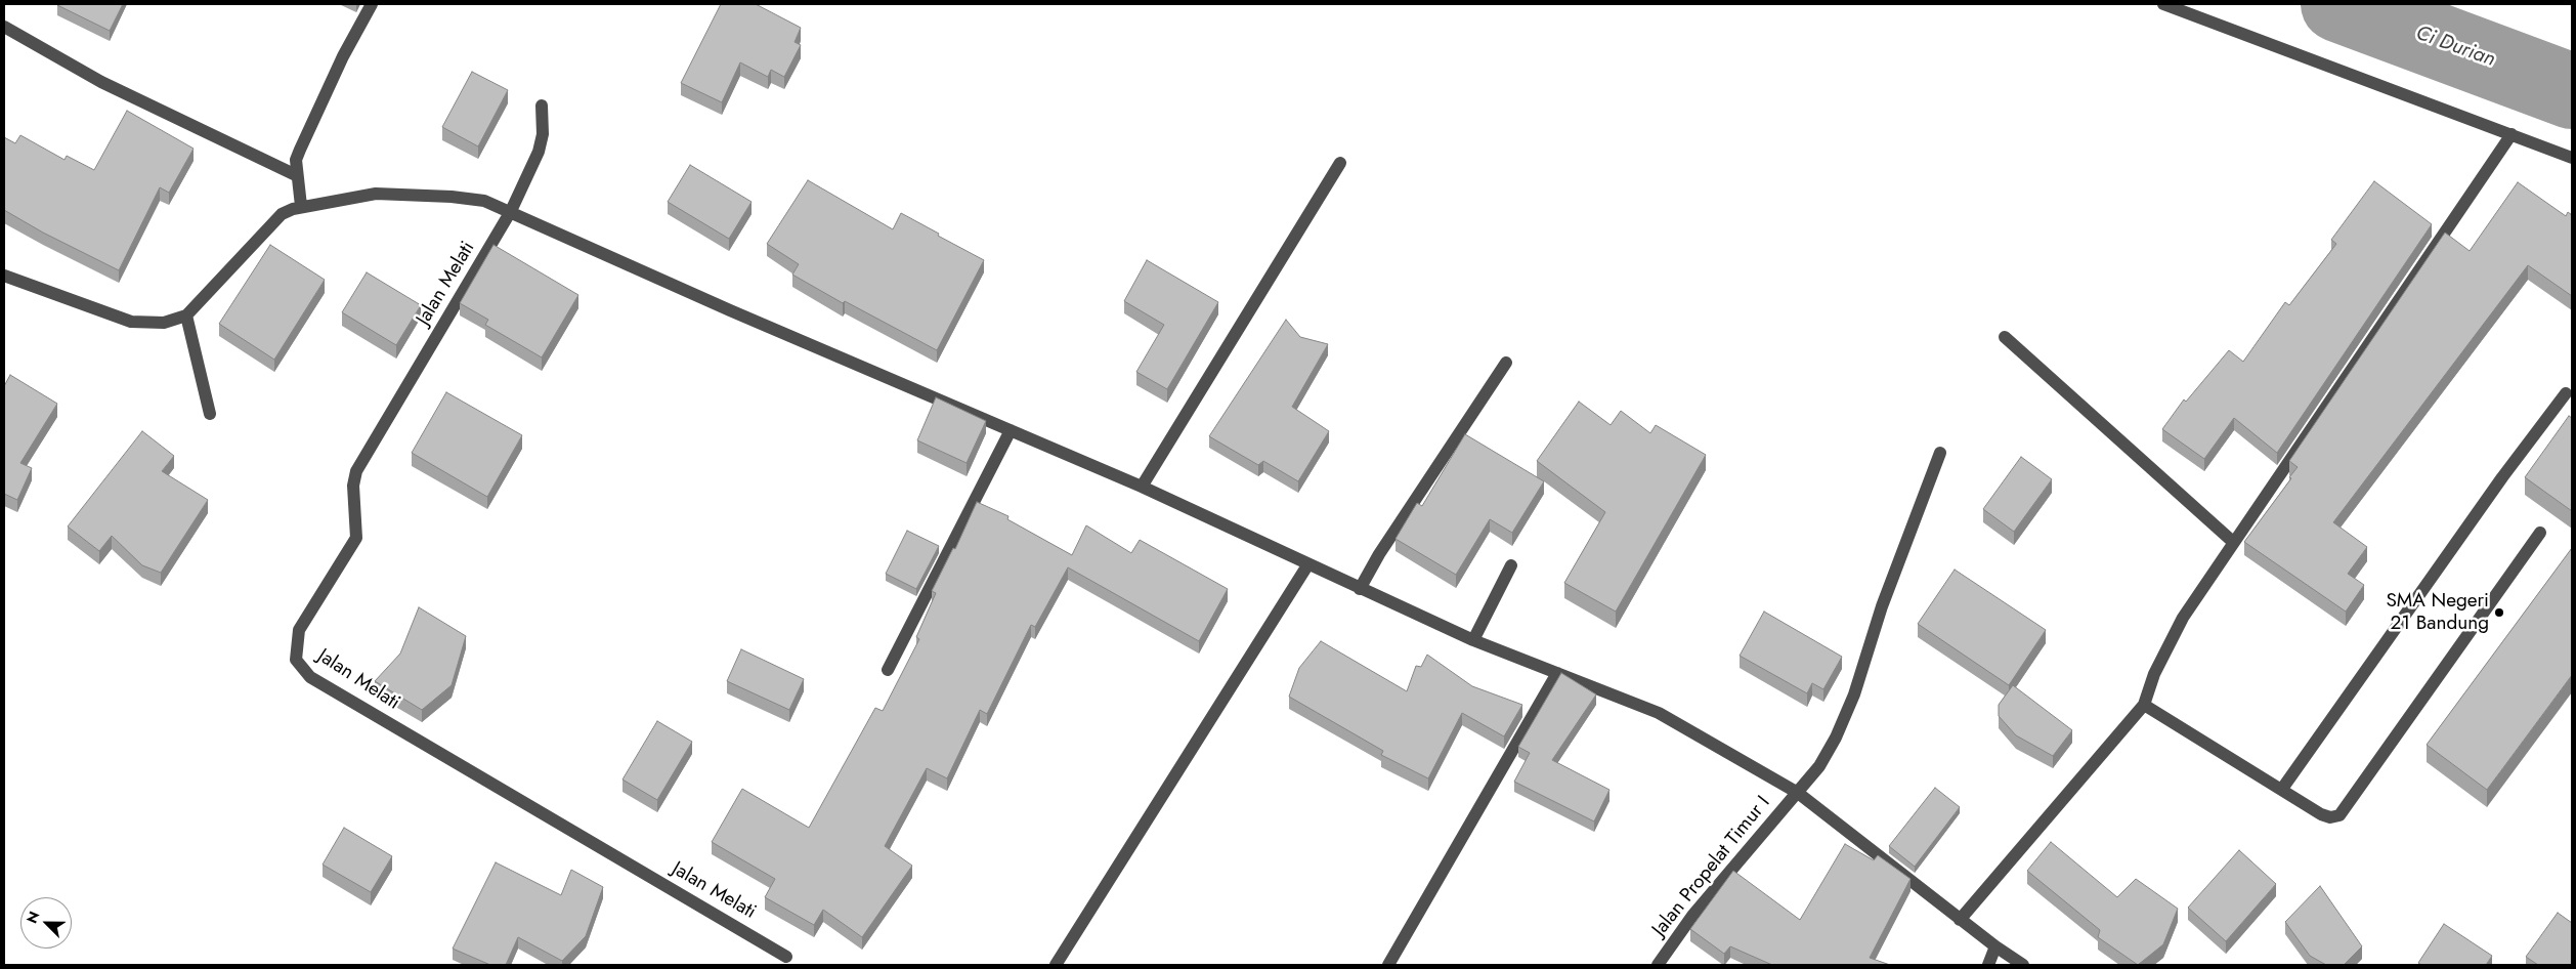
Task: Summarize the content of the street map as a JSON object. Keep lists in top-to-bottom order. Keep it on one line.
{"streets":{"street":["Jalan Melati","Jalan Propelat Timur I"]},"water":["Ci Durian"],"places":["SMA Negeri 21 Bandung"],"north":"top left"}
